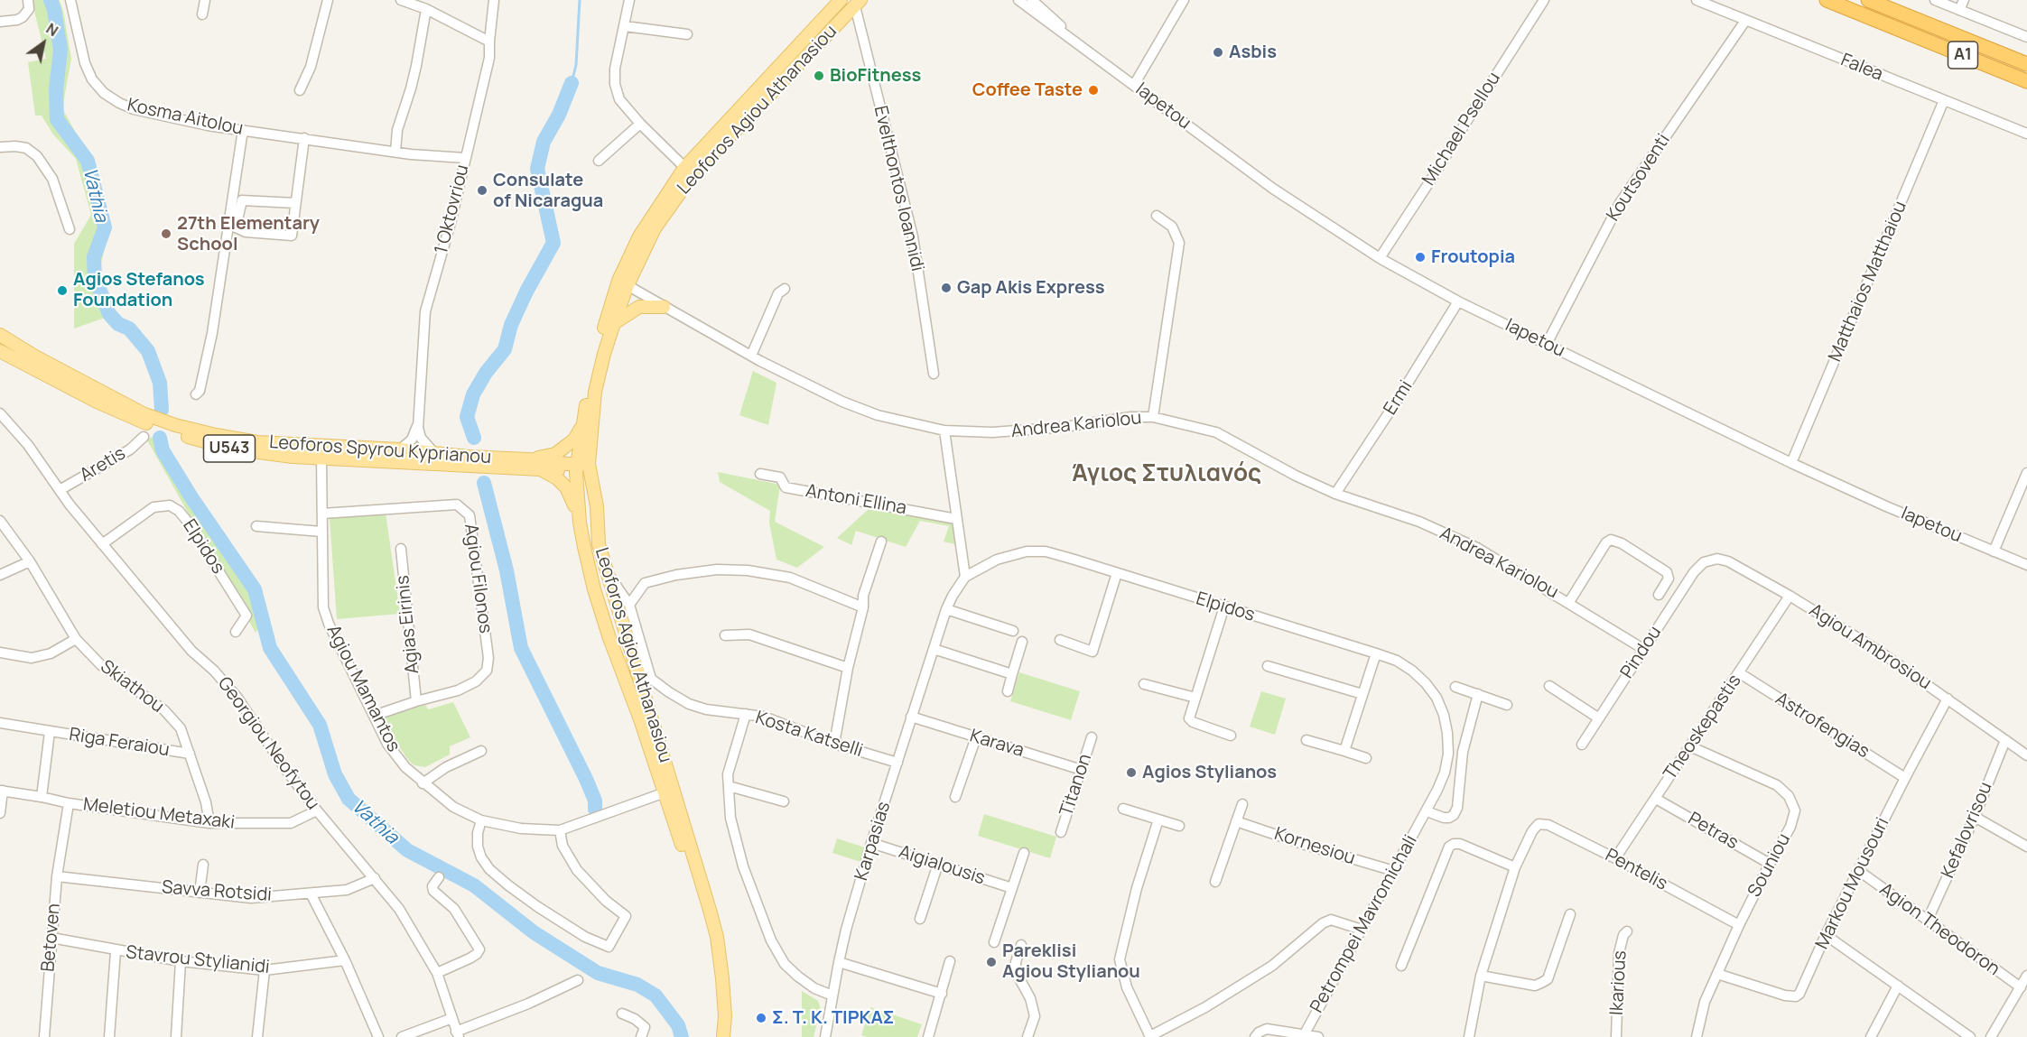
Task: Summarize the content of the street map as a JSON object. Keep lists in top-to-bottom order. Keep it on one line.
{"streets":{"highway":["A1"],"main road":["Leoforos Agiou Athanasiou","U543","Leoforos Spyrou Kyprianou"],"street":["Falea","Iapetou","Kosma Aitolou","Michael Psellou","Koutsoventi","Evelthontos Ioannidi","1 Oktovriou","Matthaios Matthaiou","Ermi","Andrea Kariolou","Aretis","Antoni Ellina","Elpidos","Agiou Filonos","Agias Eirinis","Agiou Ambrosiou","Pindou","Skiathou","Agiou Mamantos","Astrofengias","Theoskepastis","Kosta Katselli","Riga Feraiou","Georgiou Neofytou","Karava","Titanon","Meletiou Metaxaki","Kefalovrisou","Petras","Karpasias","Kornesiou","Aigialousis","Souniou","Pentelis","Markou Mousouri","Savva Rotsidi","Petrompei Mavromichali","Agion Theodoron","Betoven","Stavrou Stylianidi","Ikarious"]},"crossings":[["Falea","Koutsoventi"],["Falea","Matthaios Matthaiou"],["Iapetou","Michael Psellou"],["Iapetou","Koutsoventi"],["Iapetou","Matthaios Matthaiou"],["Iapetou","Ermi"],["Leoforos Agiou Athanasiou","Evelthontos Ioannidi"],["Leoforos Agiou Athanasiou","Andrea Kariolou"],["Leoforos Agiou Athanasiou","Leoforos Spyrou Kyprianou"],["Leoforos Agiou Athanasiou","Agiou Mamantos"],["Leoforos Agiou Athanasiou","Kosta Katselli"],["Kosma Aitolou","1 Oktovriou"],["1 Oktovriou","Leoforos Spyrou Kyprianou"],["Ermi","Andrea Kariolou"],["Andrea Kariolou","Pindou"],["U543","Leoforos Spyrou Kyprianou"],["Leoforos Spyrou Kyprianou","Agiou Mamantos"],["Aretis","Georgiou Neofytou"],["Elpidos","Georgiou Neofytou"],["Elpidos","Karpasias"],["Elpidos","Petrompei Mavromichali"],["Agiou Filonos","Agias Eirinis"],["Agiou Filonos","Agiou Mamantos"],["Agiou Ambrosiou","Pindou"],["Agiou Ambrosiou","Theoskepastis"],["Agiou Ambrosiou","Kefalovrisou"],["Agiou Ambrosiou","Markou Mousouri"],["Skiathou","Riga Feraiou"],["Skiathou","Meletiou Metaxaki"],["Astrofengias","Theoskepastis"],["Astrofengias","Markou Mousouri"],["Theoskepastis","Petras"],["Theoskepastis","Souniou"],["Theoskepastis","Pentelis"],["Kosta Katselli","Karpasias"],["Georgiou Neofytou","Meletiou Metaxaki"],["Georgiou Neofytou","Savva Rotsidi"],["Karava","Titanon"],["Karava","Karpasias"],["Meletiou Metaxaki","Betoven"],["Kefalovrisou","Agion Theodoron"],["Petras","Souniou"],["Karpasias","Aigialousis"],["Kornesiou","Petrompei Mavromichali"],["Souniou","Pentelis"],["Souniou","Markou Mousouri"],["Markou Mousouri","Agion Theodoron"],["Savva Rotsidi","Betoven"],["Betoven","Stavrou Stylianidi"]],"districts":["Άγιος Στυλιανός"],"water":["Vathia"],"places":["Asbis","BioFitness","Coffee Taste","Consulate of Nicaragua","27th Elementary School","Froutopia","Gap Akis Express","Agios Stefanos Foundation","Agios Stylianos","Pareklisi Agiou Stylianou","Σ. Τ. Κ. ΤΙΡΚΑΣ"],"north":"top right"}
